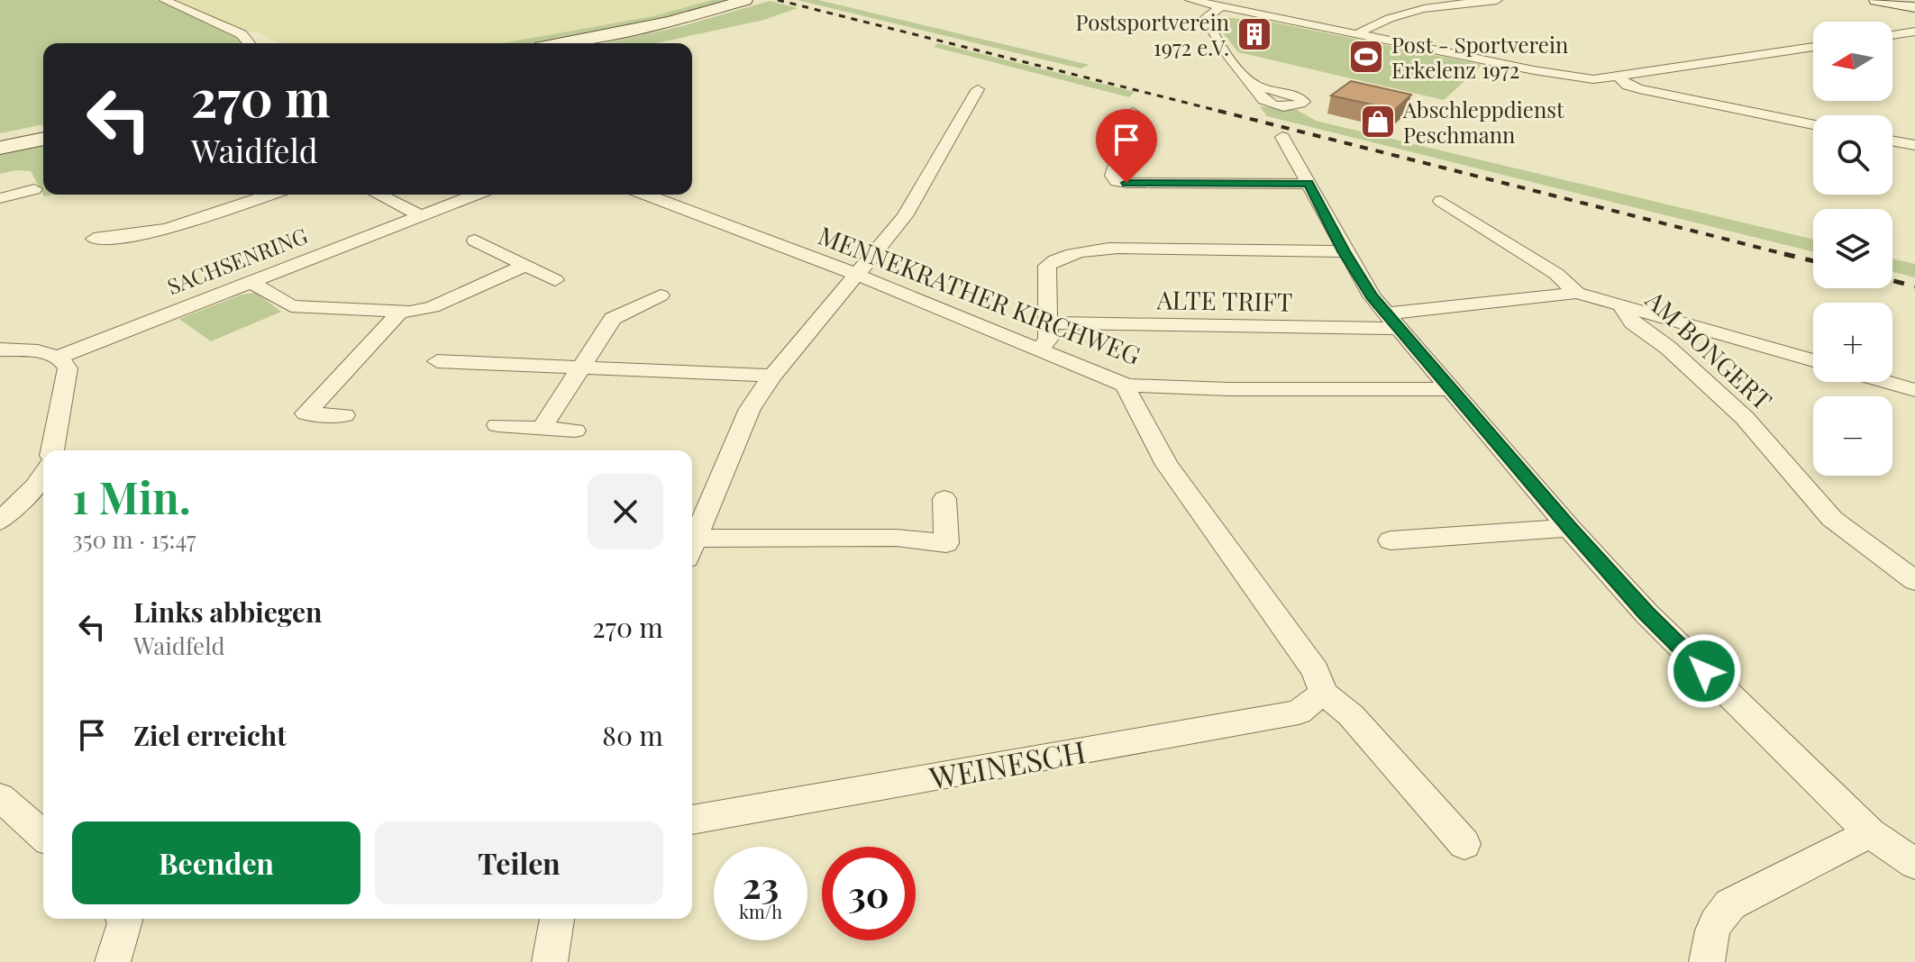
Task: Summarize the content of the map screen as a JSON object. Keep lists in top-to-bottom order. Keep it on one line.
{"streets":{"street":["SACHSENRING","MENNEKRATHER KIRCHWEG","ALTE TRIFT","AM BONGERT","WEINESCH"]},"places":{"building":["Postsportverein 1972 e.V."],"sports":["Post - Sportverein Erkelenz 1972"],"shop":["Abschleppdienst Peschmann"]},"north":"left","page":{"map_buttons":["+","−"],"turn":["270 m","Waidfeld"],"heading":["1 Min.","350 m · 15:47"],"list":[{"name":"Links abbiegen","note":"Waidfeld","value":"270 m"},{"name":"Ziel erreicht","value":"80 m"}],"buttons":["Beenden","Teilen"],"speed":"23 km/h","limit":"30"}}
